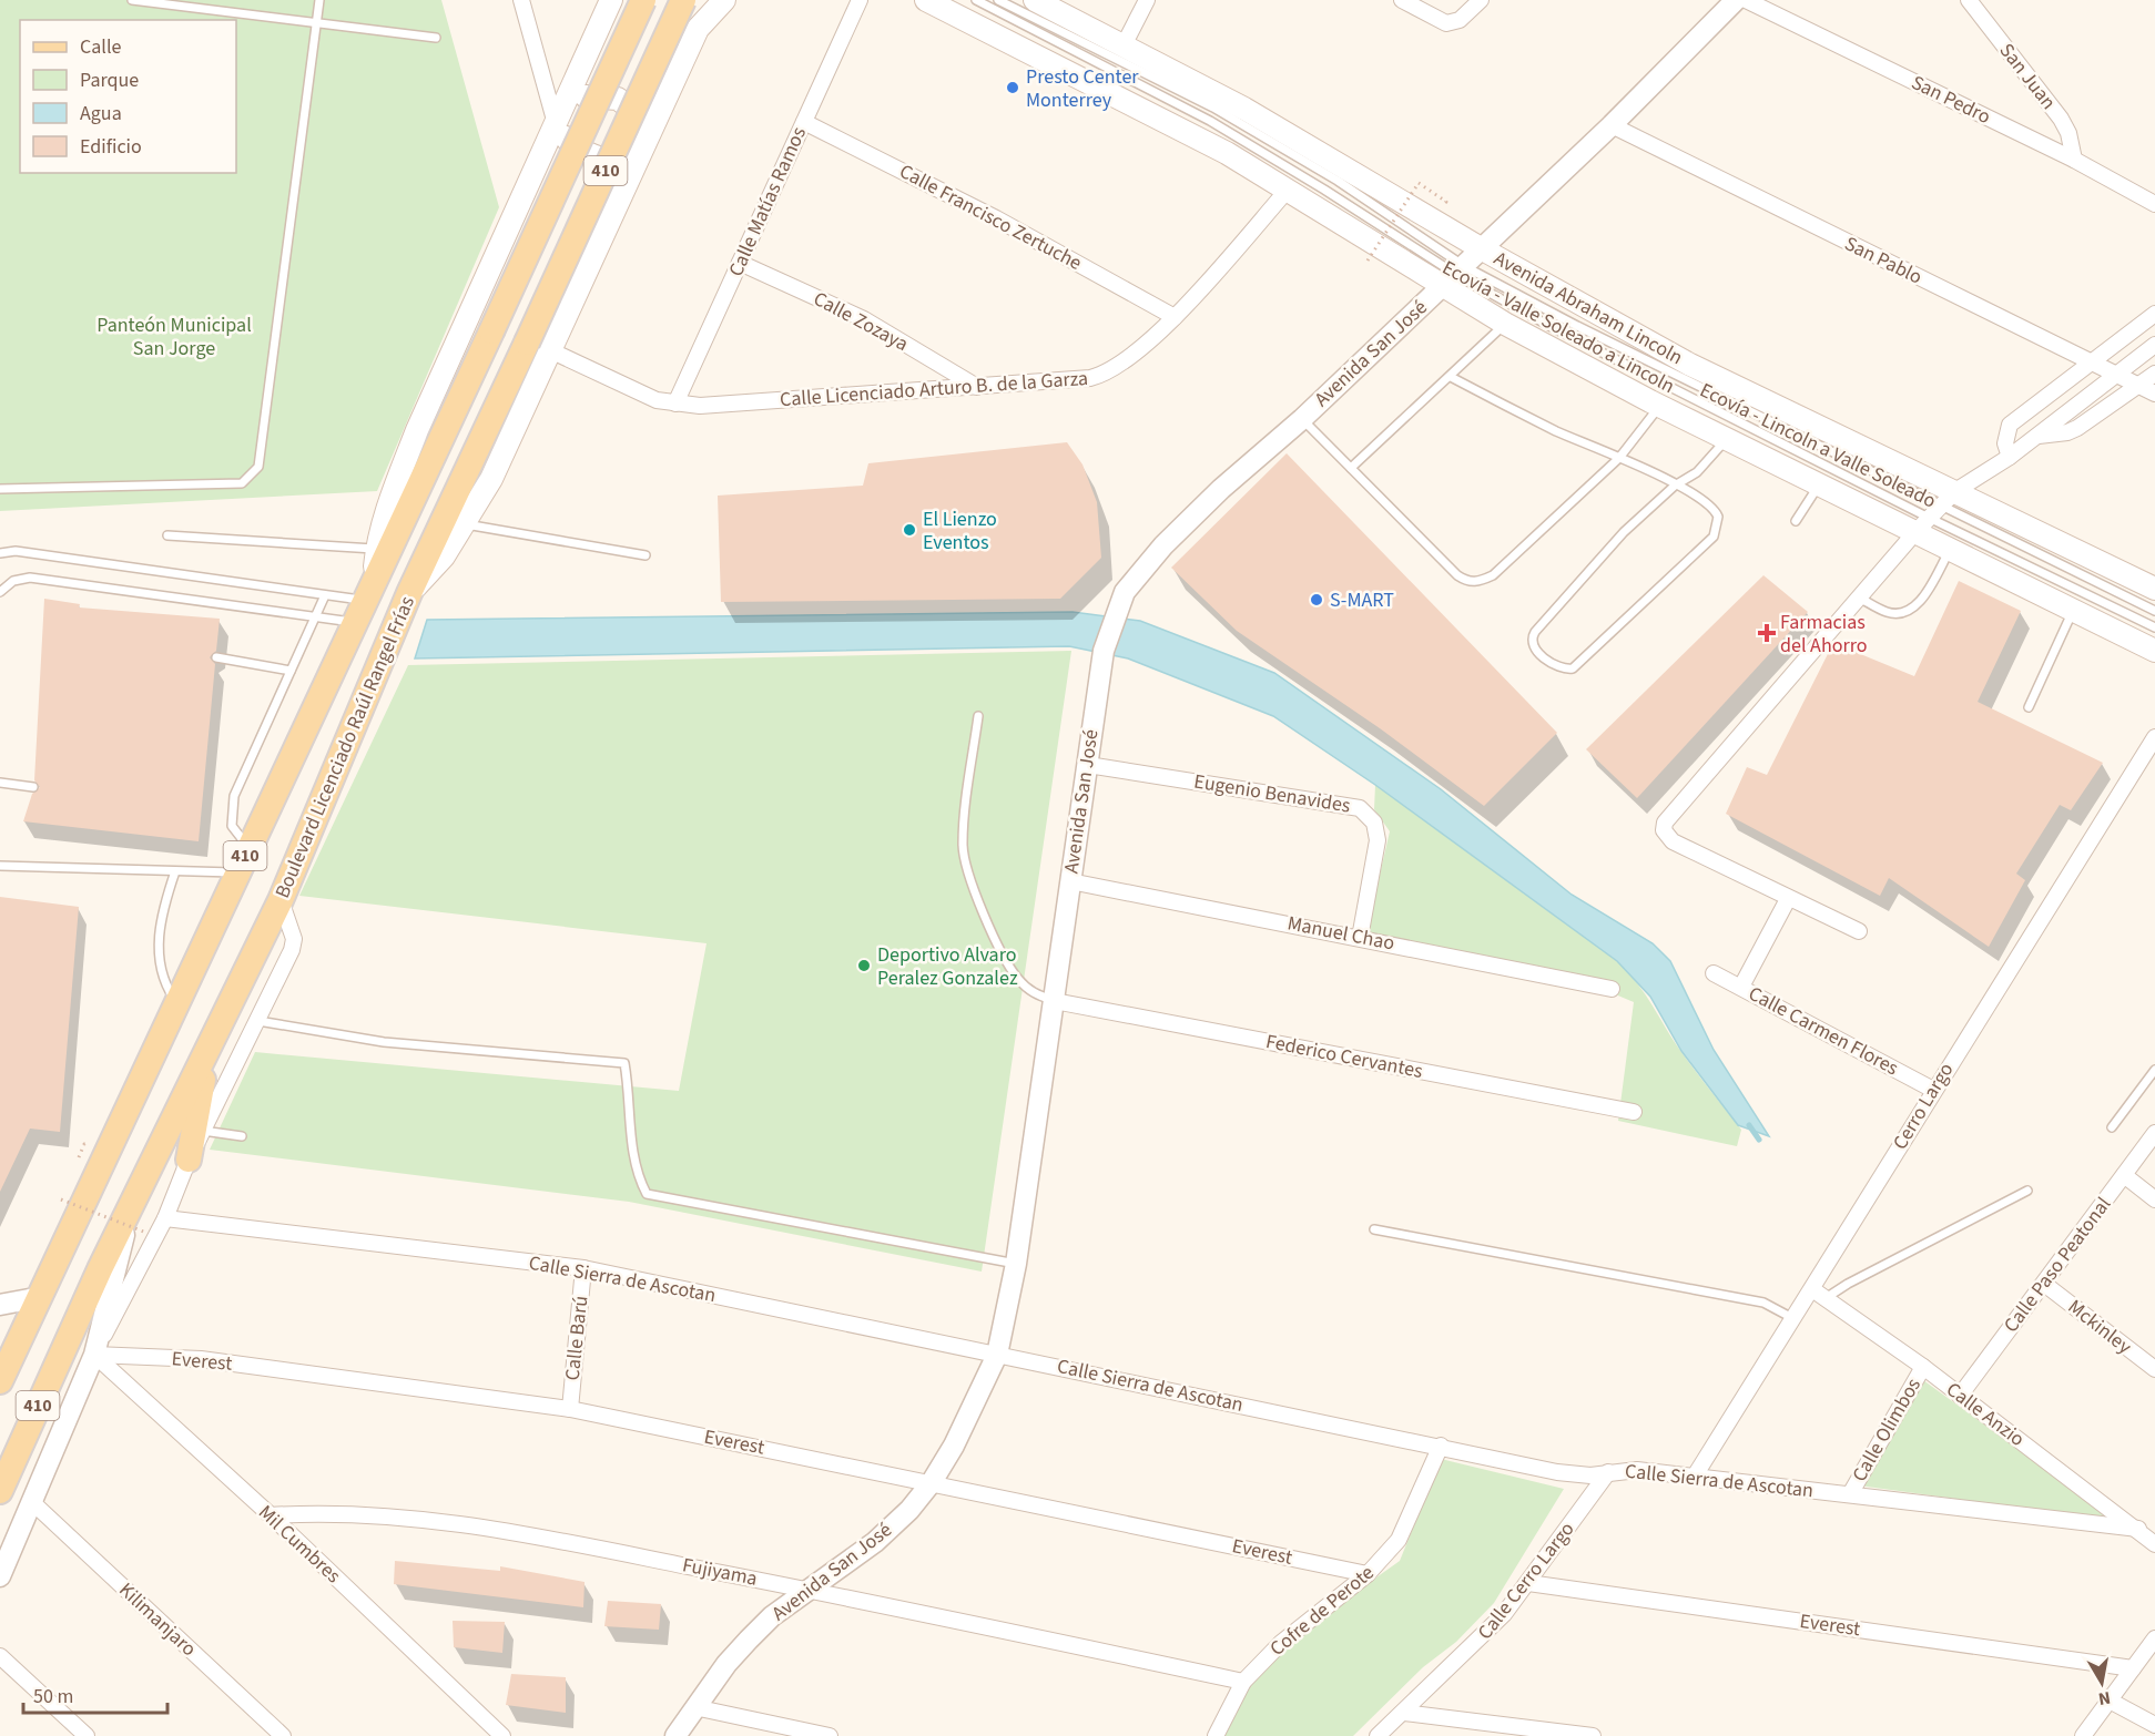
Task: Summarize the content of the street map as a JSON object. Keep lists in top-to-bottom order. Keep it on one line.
{"streets":{"main road":["410","Avenida Abraham Lincoln","Boulevard Licenciado Raúl Rangel Frías"],"street":["San Juan","San Pedro","Calle Matías Ramos","Calle Francisco Zertuche","San Pablo","Calle Zozaya","Avenida San José","Calle Licenciado Arturo B. de la Garza","Eugenio Benavides","Manuel Chao","Calle Carmen Flores","Federico Cervantes","Cerro Largo","Calle Paso Peatonal","Calle Sierra de Ascotan","Mckinley","Calle Barú","Everest","Calle Anzio","Calle Olimbos","Mil Cumbres","Fujiyama","Calle Cerro Largo","Cofre de Perote","Kilimanjaro"],"lane":["Ecovía - Valle Soleado a Lincoln","Ecovía - Lincoln a Valle Soleado"]},"crossings":[["San Juan","San Pedro"],["Calle Matías Ramos","Calle Francisco Zertuche"],["Calle Matías Ramos","Calle Zozaya"],["Calle Matías Ramos","Calle Licenciado Arturo B. de la Garza"],["Calle Francisco Zertuche","Calle Licenciado Arturo B. de la Garza"],["San Pablo","Avenida San José"],["Avenida Abraham Lincoln","Avenida San José"],["Calle Zozaya","Calle Licenciado Arturo B. de la Garza"],["Ecovía - Valle Soleado a Lincoln","Avenida San José"],["Ecovía - Valle Soleado a Lincoln","Ecovía - Lincoln a Valle Soleado"],["Avenida San José","Ecovía - Lincoln a Valle Soleado"],["Avenida San José","Eugenio Benavides"],["Avenida San José","Manuel Chao"],["Avenida San José","Federico Cervantes"],["Avenida San José","Calle Sierra de Ascotan"],["Avenida San José","Everest"],["Avenida San José","Fujiyama"],["Eugenio Benavides","Manuel Chao"],["Calle Carmen Flores","Cerro Largo"],["Cerro Largo","Calle Sierra de Ascotan"],["Cerro Largo","Calle Anzio"],["Calle Paso Peatonal","Mckinley"],["Calle Paso Peatonal","Calle Anzio"],["Calle Sierra de Ascotan","Calle Barú"],["Calle Sierra de Ascotan","Calle Anzio"],["Calle Sierra de Ascotan","Calle Olimbos"],["Calle Sierra de Ascotan","Calle Cerro Largo"],["Calle Sierra de Ascotan","Cofre de Perote"],["Calle Barú","Everest"],["Everest","Mil Cumbres"],["Everest","Calle Cerro Largo"],["Everest","Cofre de Perote"],["Calle Anzio","Calle Olimbos"],["Mil Cumbres","Fujiyama"],["Fujiyama","Cofre de Perote"]],"parks":["Panteón Municipal San Jorge"],"places":{"other":["Presto Center Monterrey","El Lienzo Eventos","S-MART","Deportivo Alvaro Peralez Gonzalez"],"health":["Farmacias del Ahorro"]},"legend":["Calle","Parque","Agua","Edificio"],"scale_bar":"50 m","north":"bottom"}
